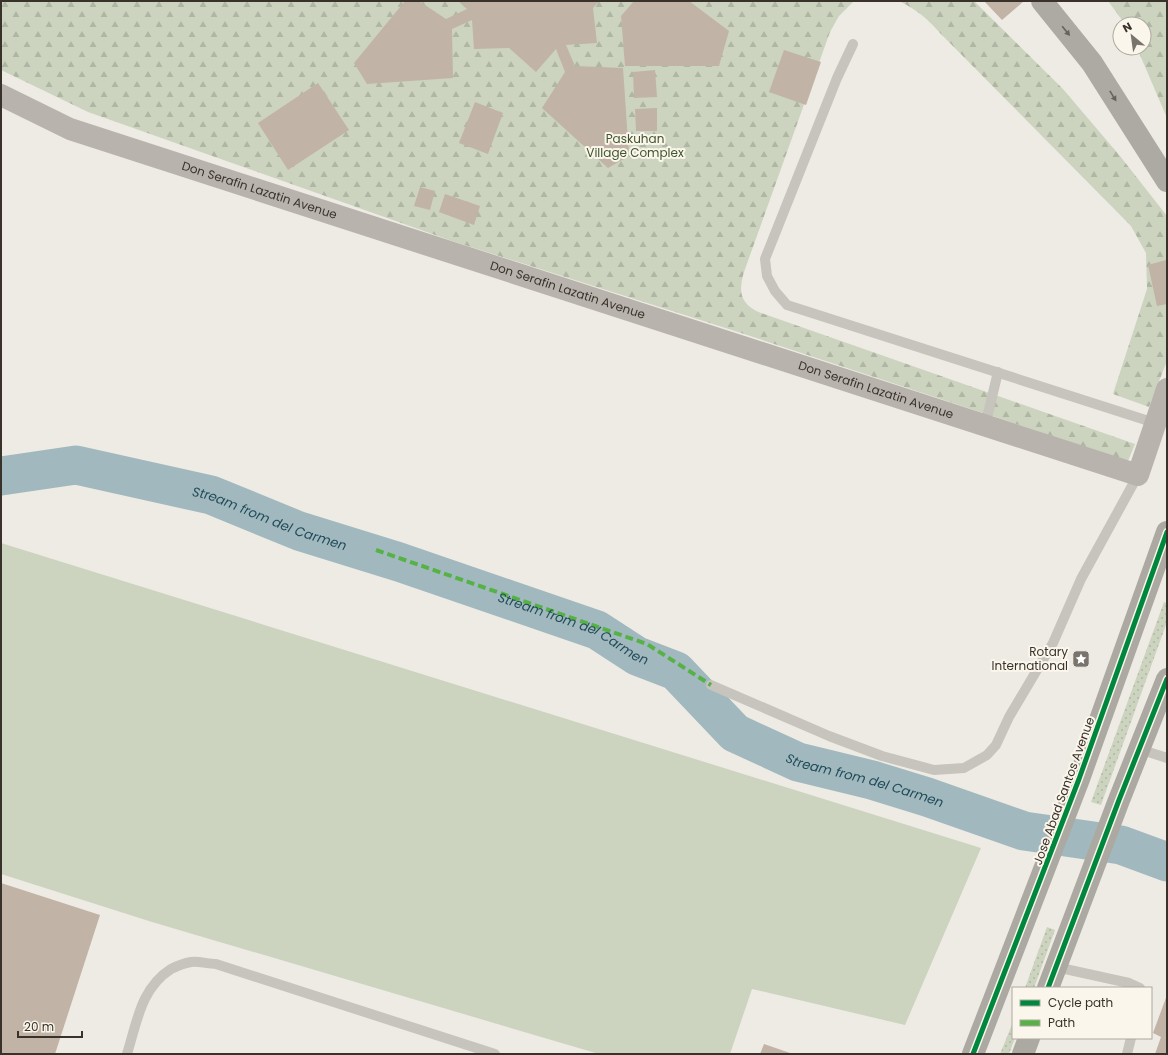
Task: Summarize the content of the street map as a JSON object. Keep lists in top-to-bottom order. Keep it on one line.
{"streets":{"highway":["Jose Abad Santos Avenue"],"main road":["Don Serafin Lazatin Avenue"]},"water":["Stream from del Carmen"],"parks":["Paskuhan Village Complex"],"places":{"place":["Rotary International"]},"legend":["Cycle path","Path"],"scale_bar":"20 m","north":"top left"}
